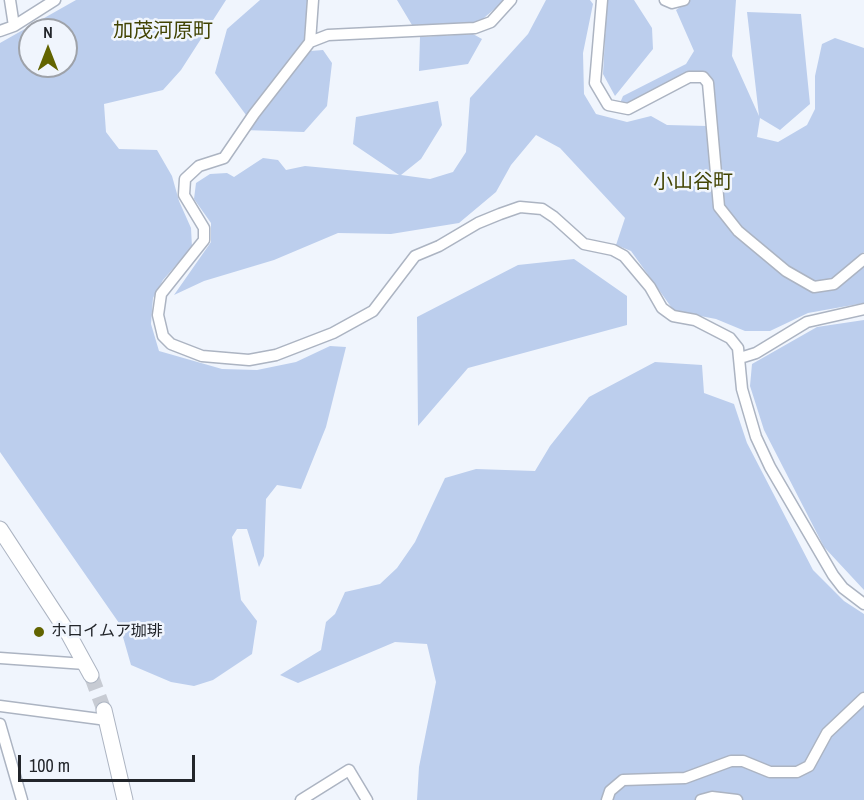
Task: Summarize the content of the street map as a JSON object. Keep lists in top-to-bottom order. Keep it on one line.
{"districts":["加茂河原町","小山谷町"],"places":["ホロイムア珈琲"],"scale_bar":"100 m","north":"top"}
